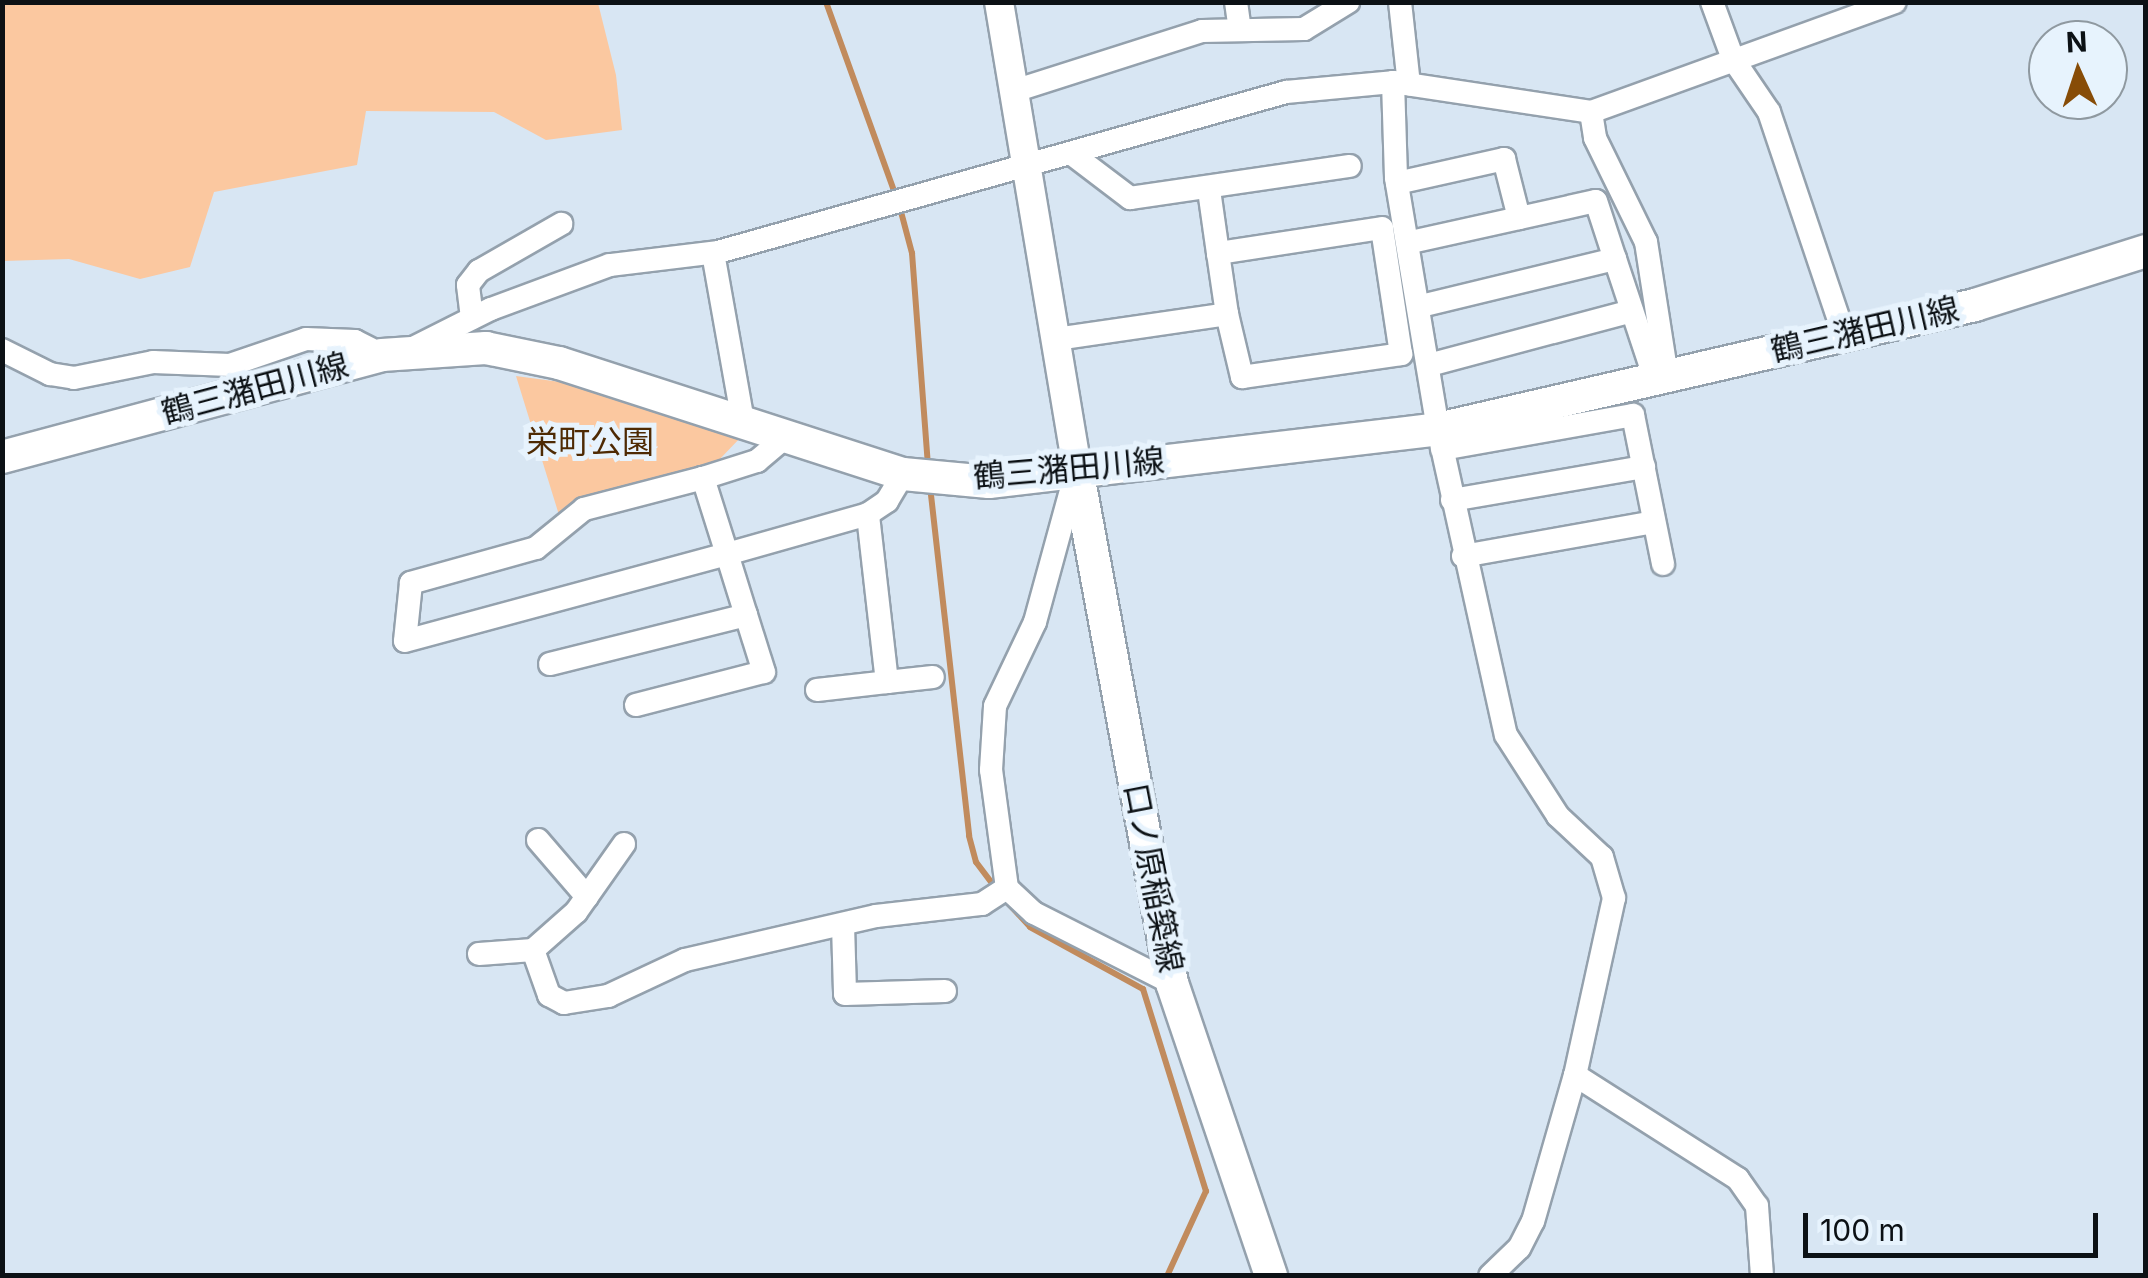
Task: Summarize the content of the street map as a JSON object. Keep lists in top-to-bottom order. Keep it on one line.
{"streets":{"main road":["鶴三潴田川線","口ノ原稲築線"]},"crossings":[["鶴三潴田川線","口ノ原稲築線"]],"parks":["栄町公園"],"scale_bar":"100 m","north":"top"}
